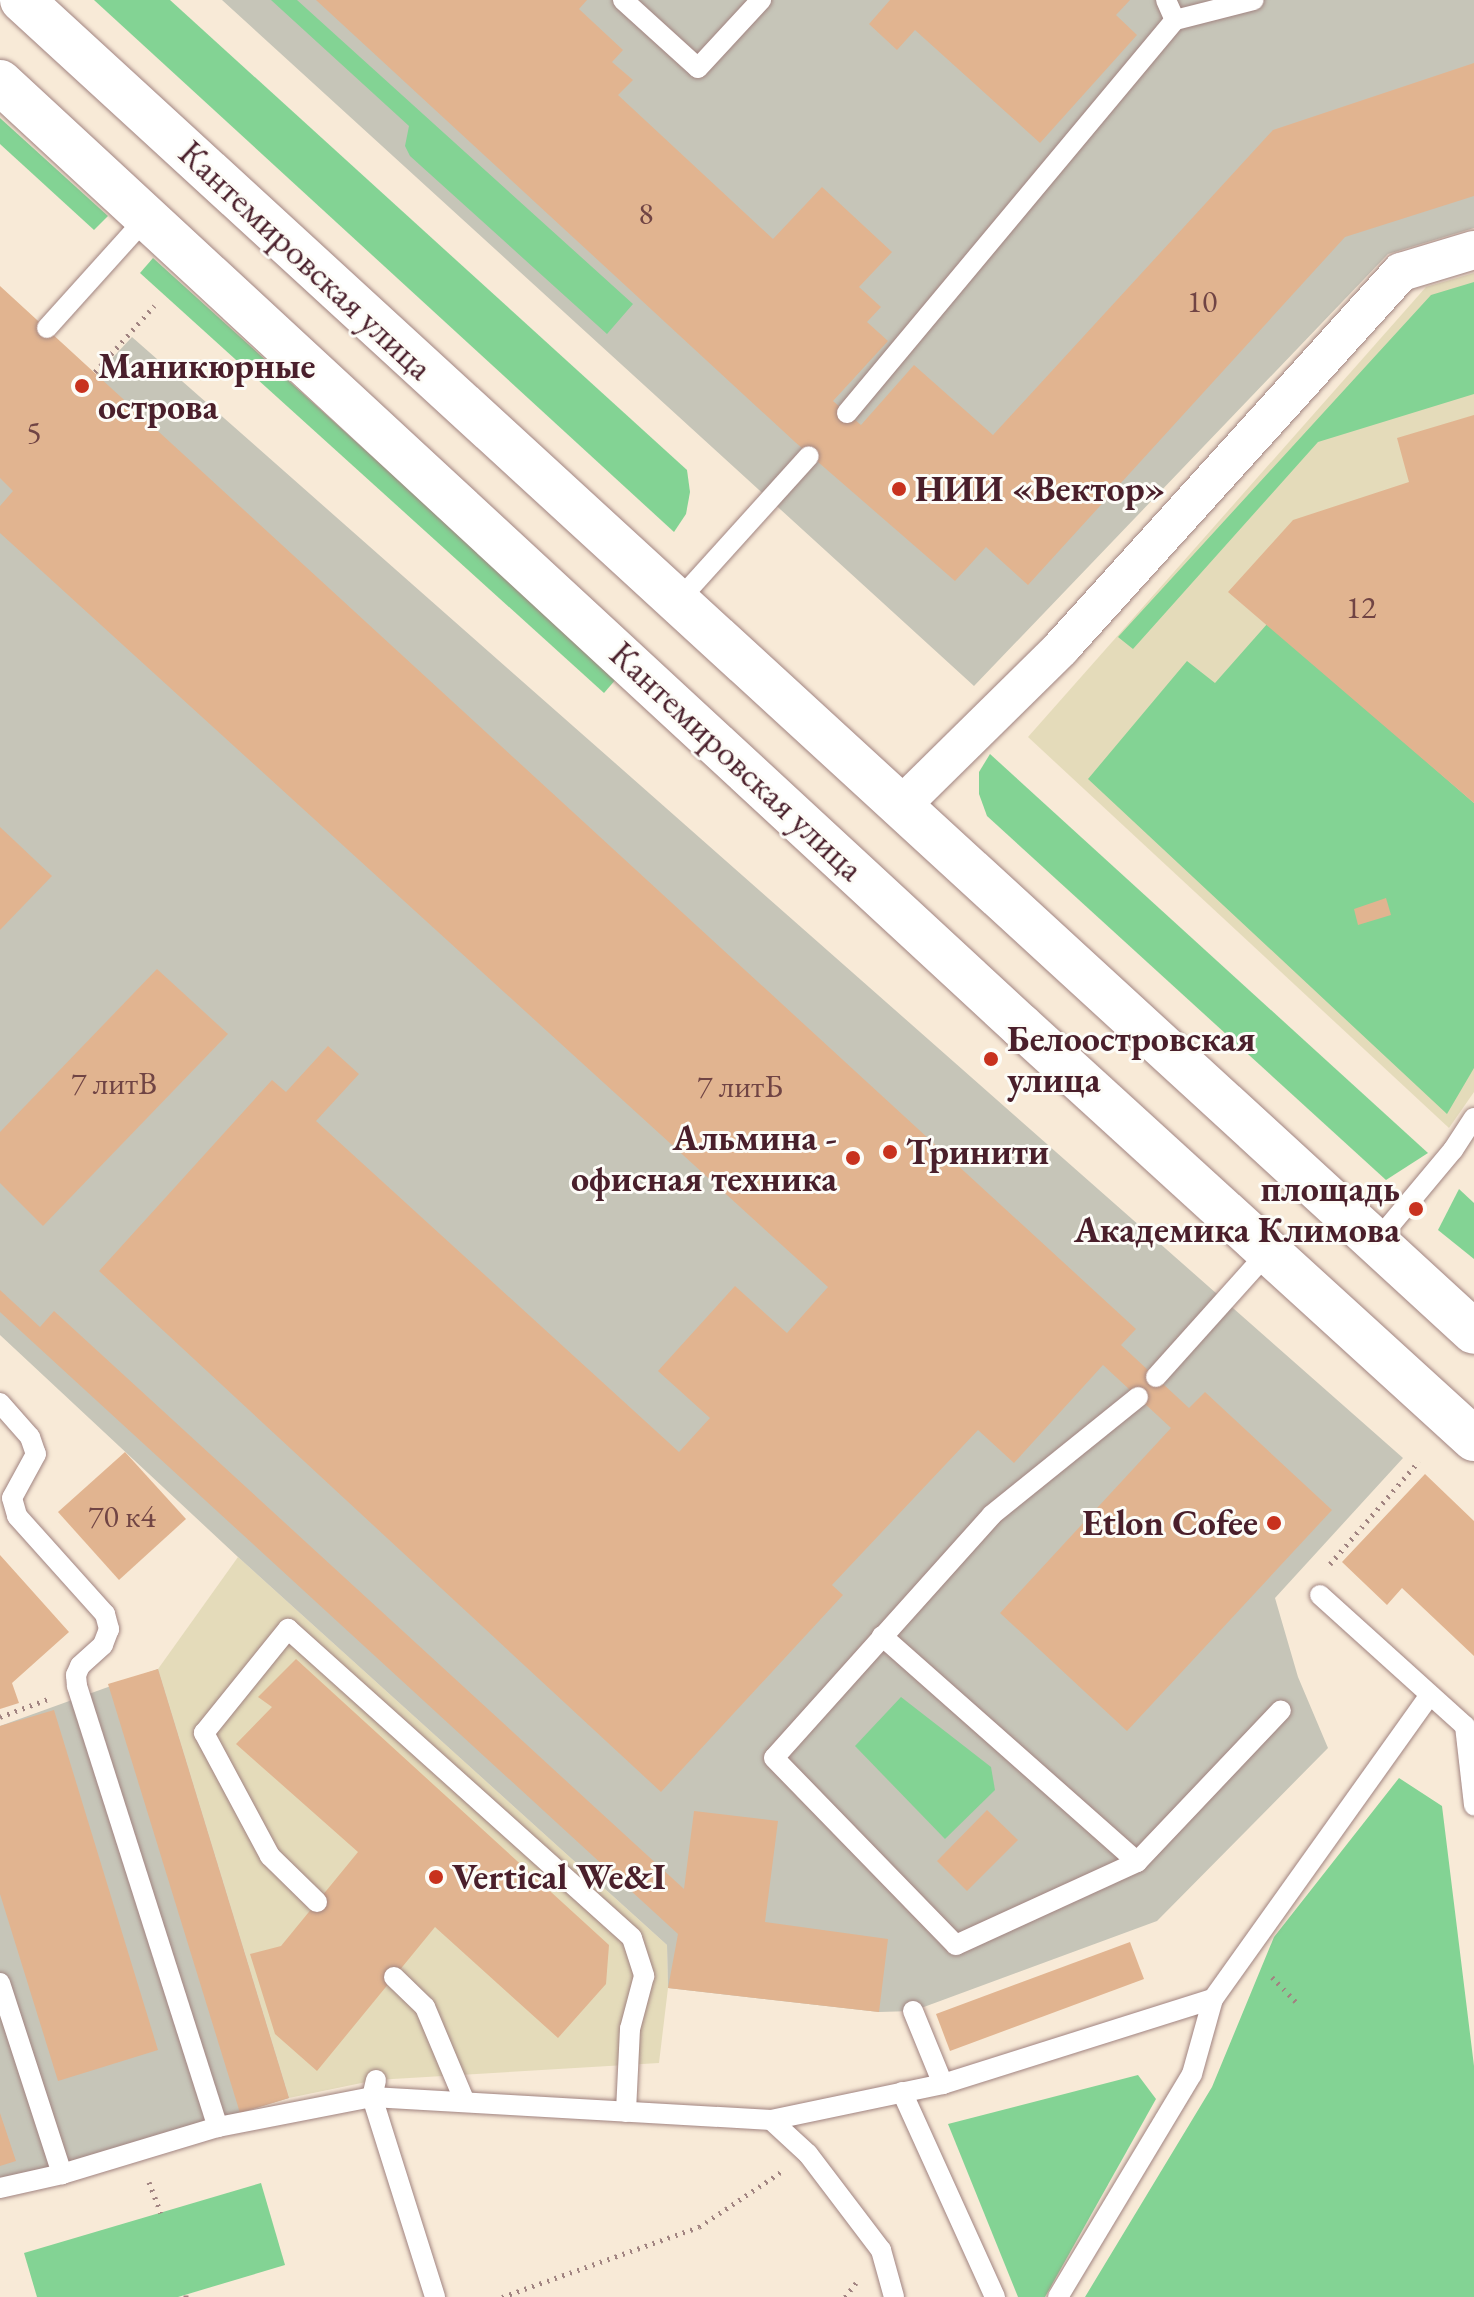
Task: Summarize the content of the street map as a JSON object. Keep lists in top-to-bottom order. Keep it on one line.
{"streets":{"main road":["Кантемировская улица"]},"places":["Маникюрные острова","НИИ «Вектор»","Белоостровская улица","Тринити","Альмина - офисная техника","площадь Академика Климова","Etlon Cofee","Vertical We&I"],"house_numbers":["8","10","5","12","7 литВ","7 литБ","70 к4"]}
